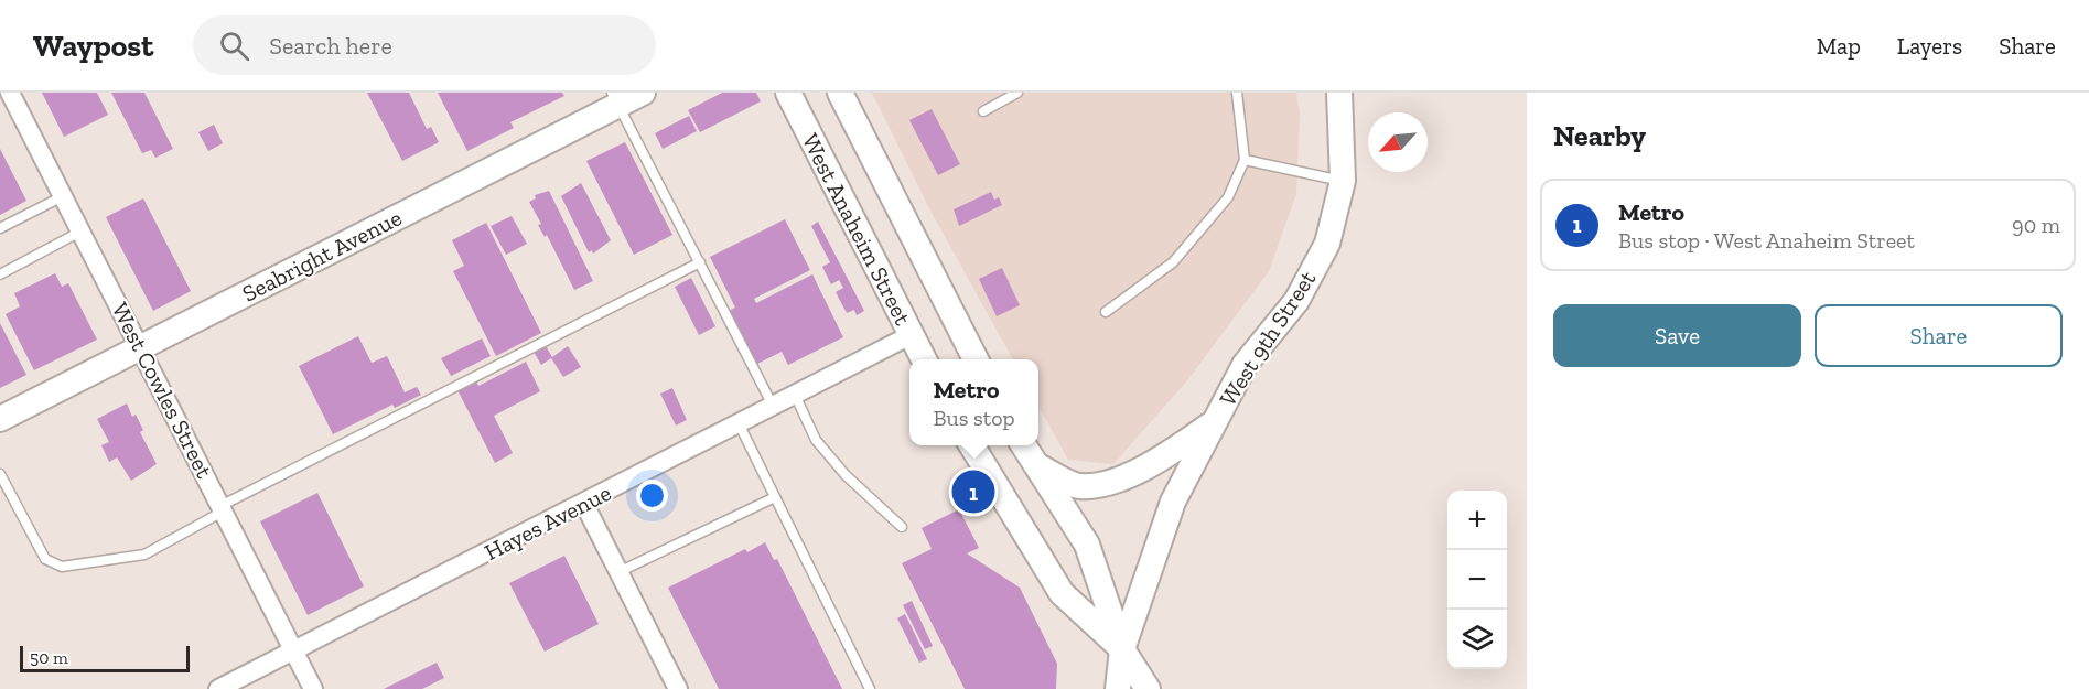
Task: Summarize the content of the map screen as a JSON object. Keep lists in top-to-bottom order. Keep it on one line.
{"streets":{"main road":["West Anaheim Street","Seabright Avenue","West 9th Street"],"street":["West Cowles Street","Hayes Avenue"]},"crossings":[["West Anaheim Street","Hayes Avenue"],["Seabright Avenue","West Cowles Street"],["West Cowles Street","Hayes Avenue"]],"scale_bar":"50 m","north":"bottom left","page":{"header":"Waypost","search":"Search here","nav":["Map","Layers","Share"],"heading":"Nearby","list":[{"mark":"1","name":"Metro","note":"Bus stop · West Anaheim Street","value":"90 m"}],"buttons":["Save","Share"],"popup":["Metro","Bus stop"],"pins":"1","map_buttons":["+","−"],"scale":"50 m"}}
